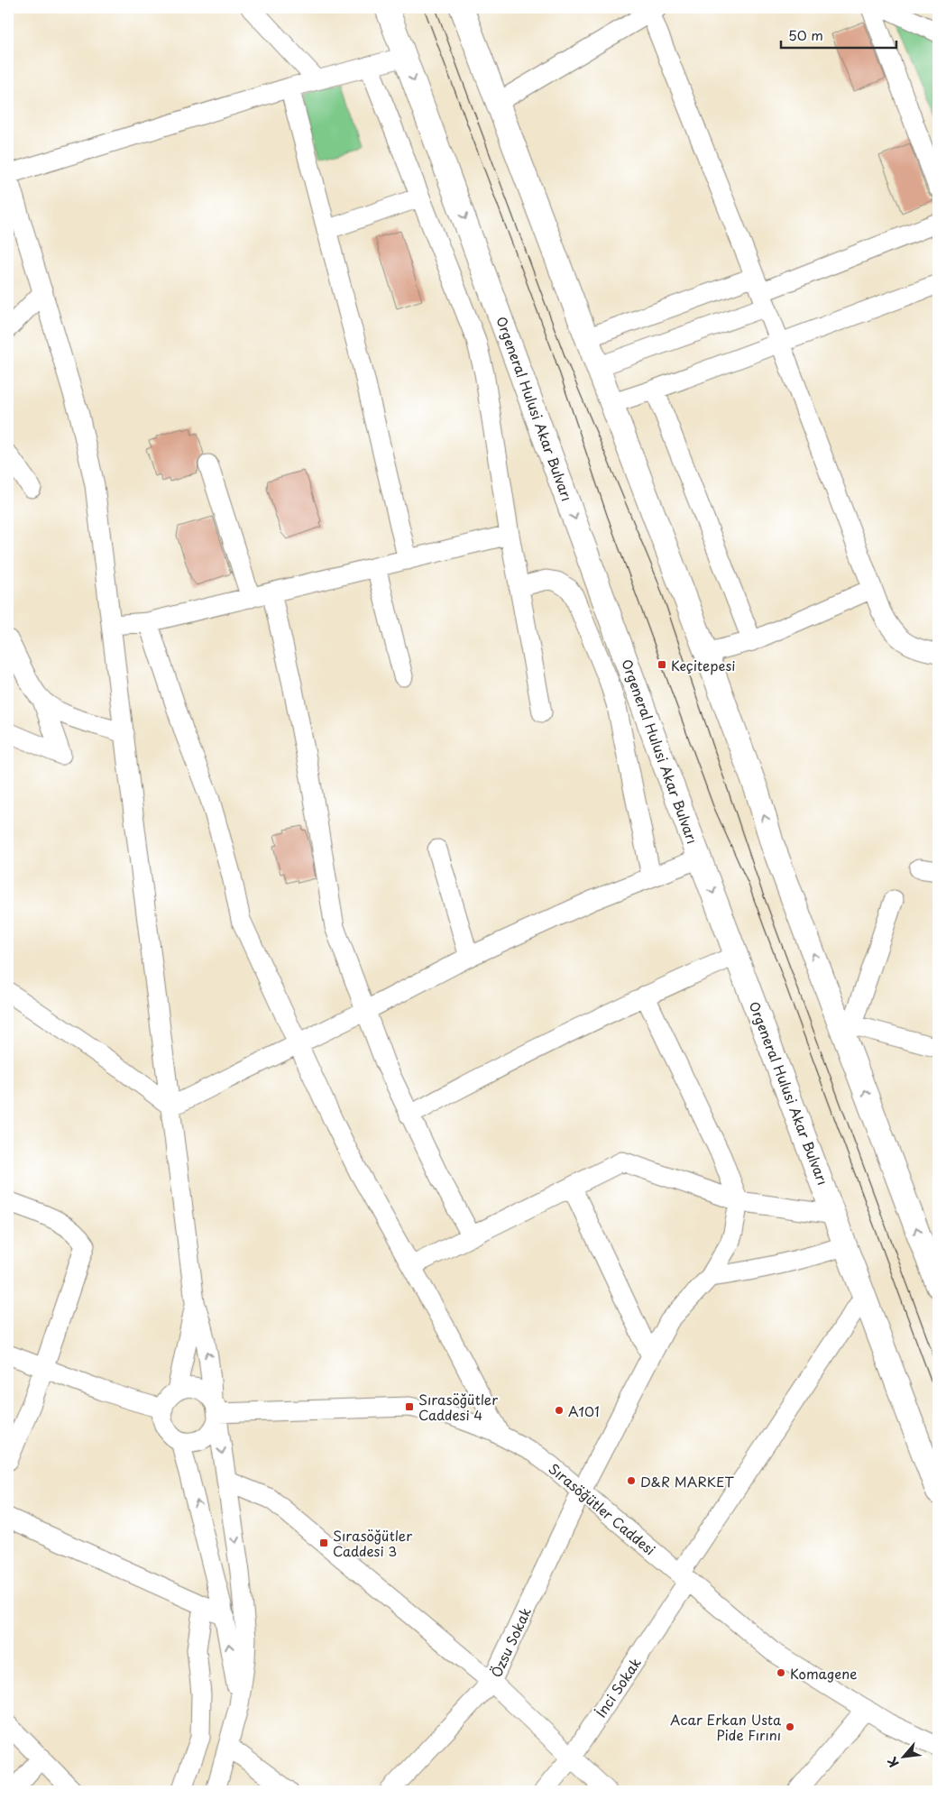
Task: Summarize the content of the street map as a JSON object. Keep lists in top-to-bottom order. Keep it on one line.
{"streets":{"main road":["Orgeneral Hulusi Akar Bulvarı"],"street":["Sırasöğütler Caddesi","Özsu Sokak","İnci Sokak"]},"crossings":[["Orgeneral Hulusi Akar Bulvarı","İnci Sokak"],["Sırasöğütler Caddesi","Özsu Sokak"],["Sırasöğütler Caddesi","İnci Sokak"]],"places":{"transit":["Keçitepesi","Sırasöğütler Caddesi 4","Sırasöğütler Caddesi 3"],"other":["A101","D&R MARKET","Komagene","Acar Erkan Usta Pide Fırını"]},"scale_bar":"50 m","north":"bottom left"}
